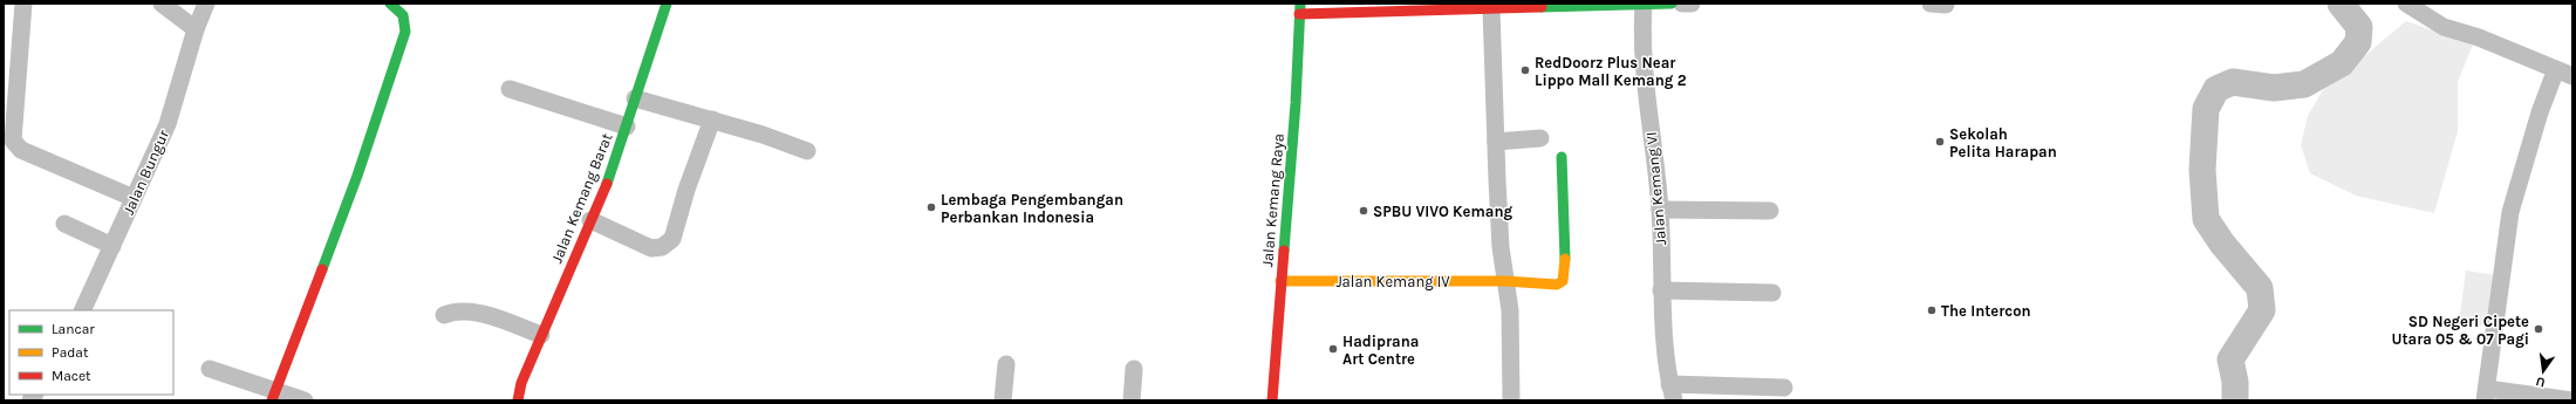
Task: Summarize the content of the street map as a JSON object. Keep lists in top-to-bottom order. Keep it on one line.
{"streets":{"street":["Jalan Bungur","Jalan Kemang VI","Jalan Kemang Barat","Jalan Kemang Raya","Jalan Kemang IV"]},"crossings":[["Jalan Kemang Raya","Jalan Kemang IV"]],"places":["RedDoorz Plus Near Lippo Mall Kemang 2","Sekolah Pelita Harapan","Lembaga Pengembangan Perbankan Indonesia","SPBU VIVO Kemang","The Intercon","SD Negeri Cipete Utara 05 & 07 Pagi","Hadiprana Art Centre"],"legend":["Lancar","Padat","Macet"],"north":"bottom"}
